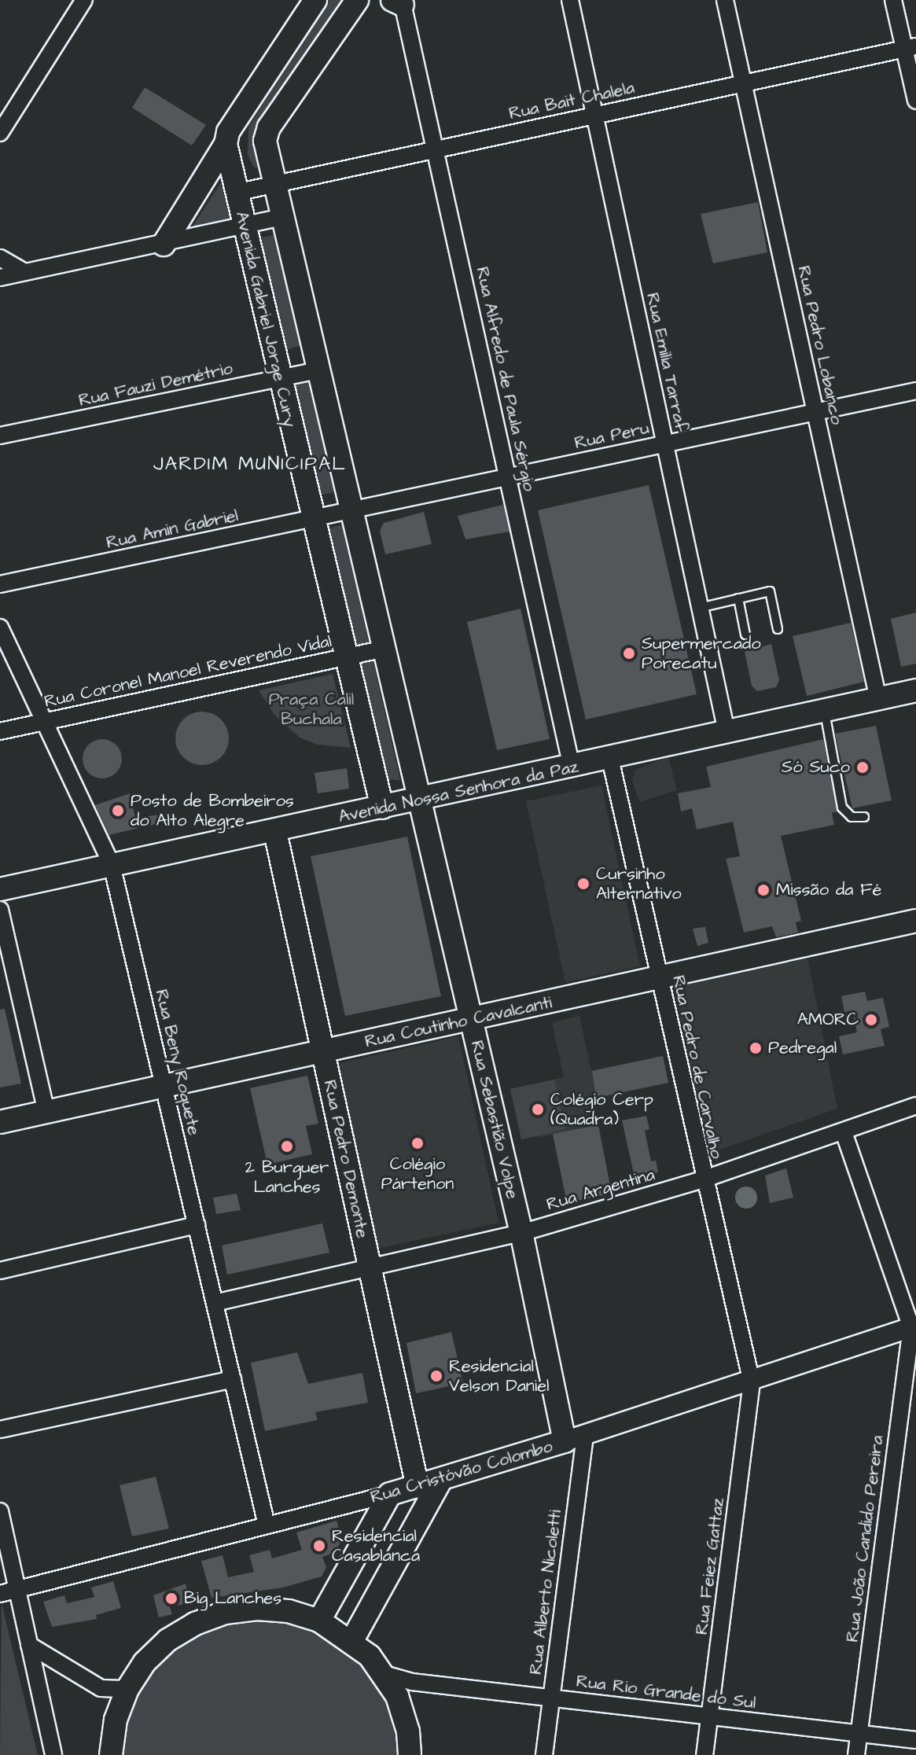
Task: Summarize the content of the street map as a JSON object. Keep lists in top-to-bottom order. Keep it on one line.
{"streets":{"main road":["Avenida Gabriel Jorge Cury","Avenida Nossa Senhora da Paz","Rua Coutinho Cavalcanti","Rua Sebastião Volpe","Rua Pedro Demonte","Rua Cristóvão Colombo"],"street":["Rua Bait Chalela","Rua Pedro Lobanco","Rua Emilia Tarraf","Rua Alfredo de Paula Sérgio","Rua Fauzi Demétrio","Rua Peru","Rua Amin Gabriel","Rua Coronel Manoel Reverendo Vidal","Rua Beny Roquete","Rua Pedro de Carvalho","Rua Argentina","Rua João Candido Pereira","Rua Feiez Gattaz","Rua Alberto Nicoletti","Rua Rio Grande do Sul"]},"crossings":[["Rua Bait Chalela","Avenida Gabriel Jorge Cury"],["Rua Bait Chalela","Rua Pedro Lobanco"],["Rua Bait Chalela","Rua Emilia Tarraf"],["Rua Bait Chalela","Rua Alfredo de Paula Sérgio"],["Avenida Gabriel Jorge Cury","Rua Fauzi Demétrio"],["Avenida Gabriel Jorge Cury","Rua Amin Gabriel"],["Avenida Gabriel Jorge Cury","Rua Coronel Manoel Reverendo Vidal"],["Avenida Gabriel Jorge Cury","Avenida Nossa Senhora da Paz"],["Rua Pedro Lobanco","Rua Peru"],["Rua Pedro Lobanco","Avenida Nossa Senhora da Paz"],["Rua Emilia Tarraf","Rua Peru"],["Rua Emilia Tarraf","Avenida Nossa Senhora da Paz"],["Rua Alfredo de Paula Sérgio","Rua Peru"],["Rua Alfredo de Paula Sérgio","Avenida Nossa Senhora da Paz"],["Rua Peru","Rua Amin Gabriel"],["Rua Coronel Manoel Reverendo Vidal","Rua Beny Roquete"],["Avenida Nossa Senhora da Paz","Rua Beny Roquete"],["Avenida Nossa Senhora da Paz","Rua Pedro de Carvalho"],["Avenida Nossa Senhora da Paz","Rua Sebastião Volpe"],["Avenida Nossa Senhora da Paz","Rua Pedro Demonte"],["Rua Coutinho Cavalcanti","Rua Beny Roquete"],["Rua Coutinho Cavalcanti","Rua Pedro de Carvalho"],["Rua Coutinho Cavalcanti","Rua Sebastião Volpe"],["Rua Coutinho Cavalcanti","Rua Pedro Demonte"],["Rua Beny Roquete","Rua Argentina"],["Rua Beny Roquete","Rua Cristóvão Colombo"],["Rua Pedro de Carvalho","Rua Argentina"],["Rua Pedro de Carvalho","Rua Cristóvão Colombo"],["Rua Pedro de Carvalho","Rua Feiez Gattaz"],["Rua Sebastião Volpe","Rua Argentina"],["Rua Sebastião Volpe","Rua Cristóvão Colombo"],["Rua Sebastião Volpe","Rua Alberto Nicoletti"],["Rua Pedro Demonte","Rua Argentina"],["Rua Pedro Demonte","Rua Cristóvão Colombo"],["Rua Cristóvão Colombo","Rua João Candido Pereira"],["Rua Cristóvão Colombo","Rua Feiez Gattaz"],["Rua Cristóvão Colombo","Rua Alberto Nicoletti"],["Rua João Candido Pereira","Rua Rio Grande do Sul"],["Rua Feiez Gattaz","Rua Rio Grande do Sul"],["Rua Alberto Nicoletti","Rua Rio Grande do Sul"]],"districts":["JARDIM MUNICIPAL"],"parks":["Praça Calil Buchala"],"places":["Supermercado Porecatu","Só Suco","Posto de Bombeiros do Alto Alegre","Cursinho Alternativo","Missão da Fé","AMORC","Pedregal","Colégio Cerp (Quadra)","Colégio Pártenon","2 Burguer Lanches","Residencial Velson Daniel","Residencial Casablanca","Big Lanches"]}
